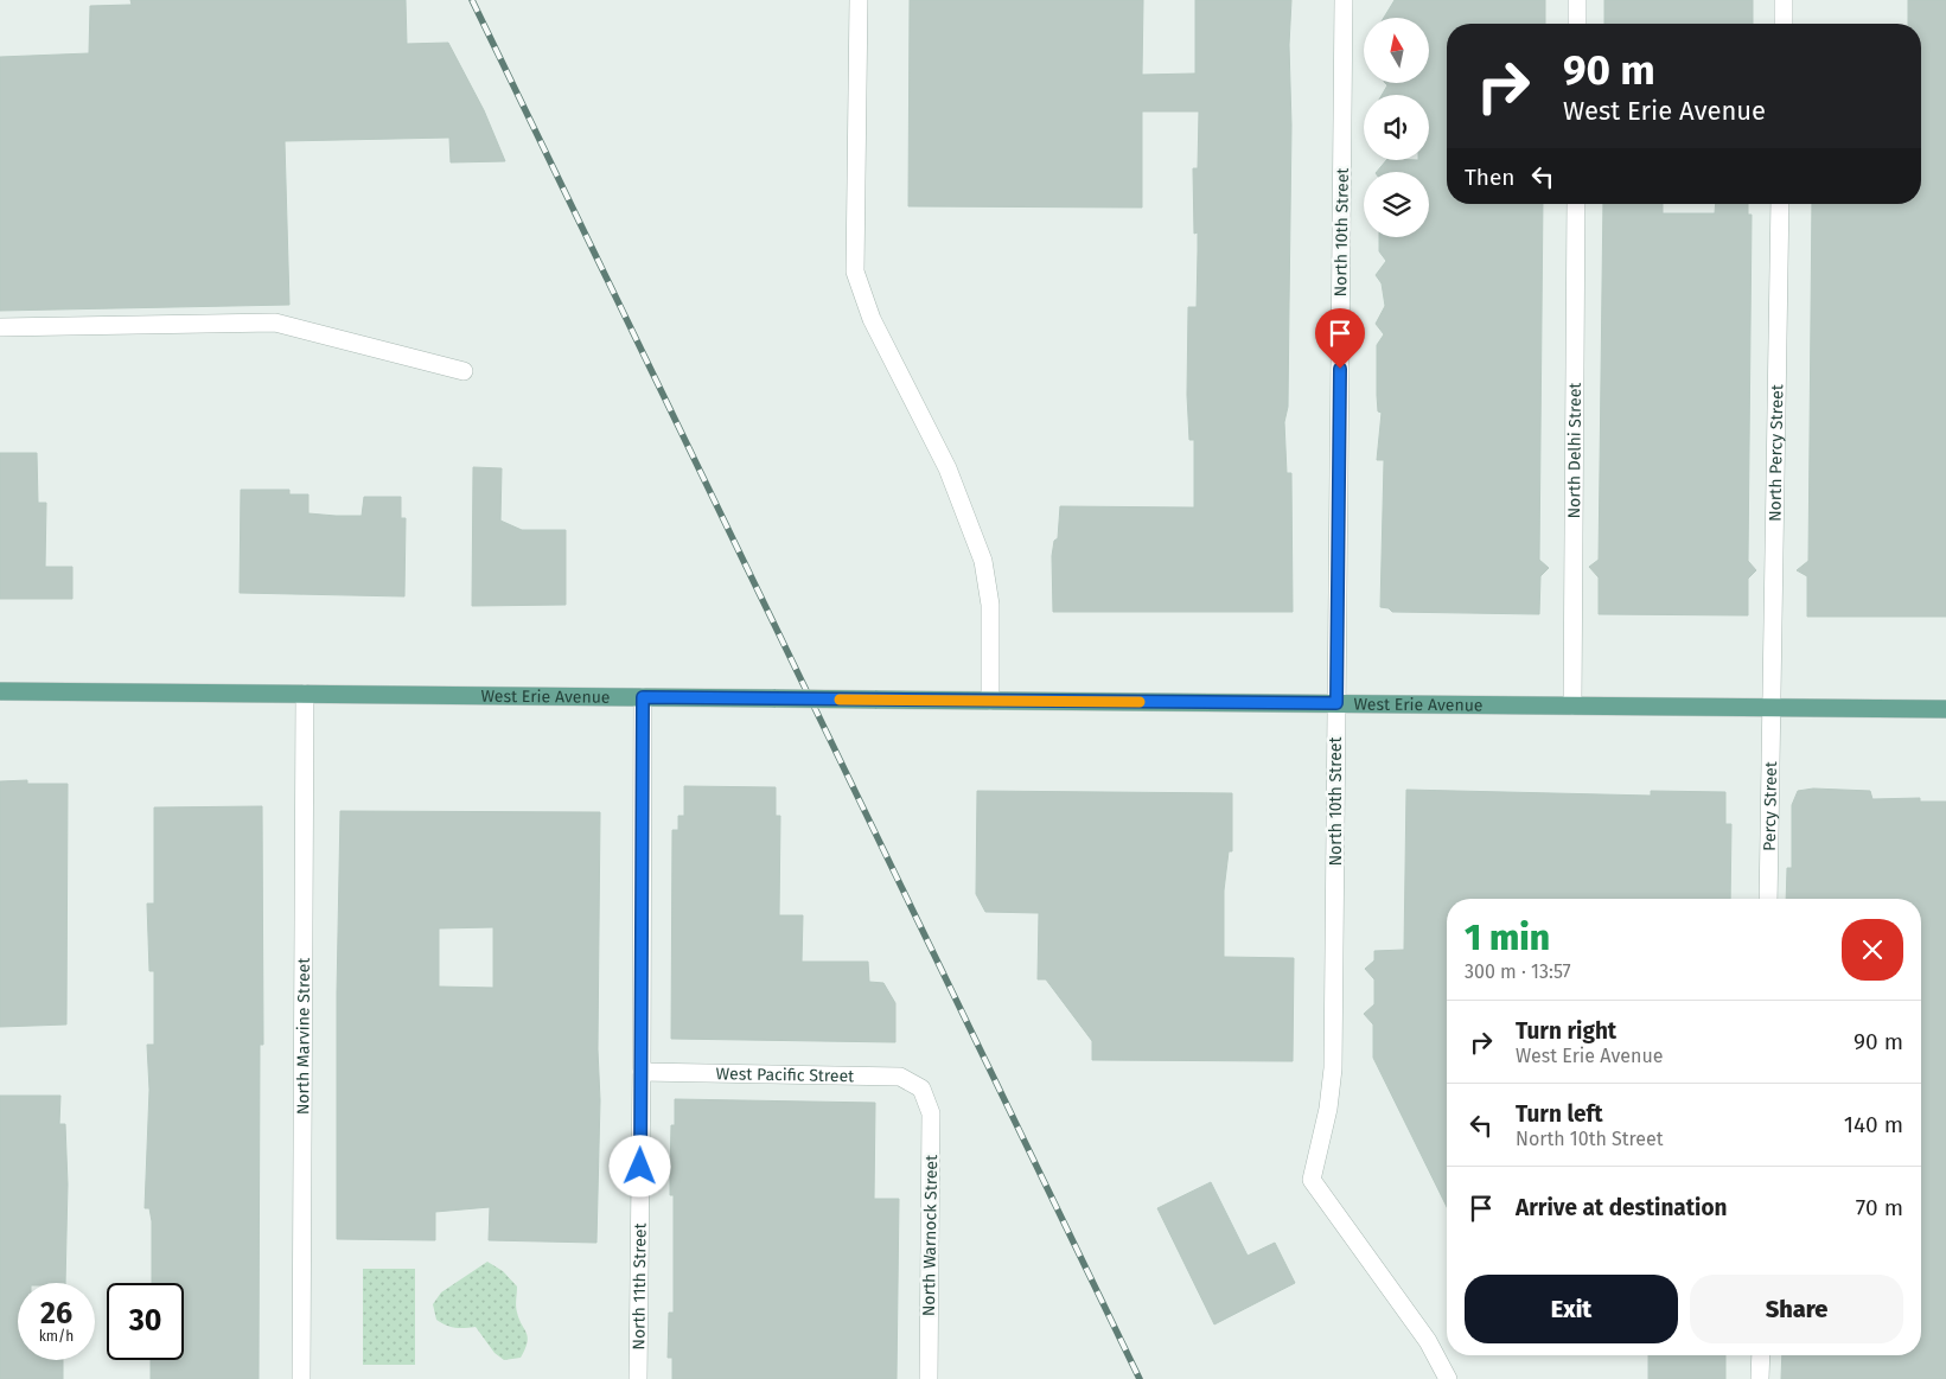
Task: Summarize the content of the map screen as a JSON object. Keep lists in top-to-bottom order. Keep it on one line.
{"streets":{"main road":["West Erie Avenue"],"street":["North 10th Street","North Delhi Street","North Percy Street","Percy Street","North Marvine Street","West Pacific Street","North Warnock Street","North 11th Street"]},"crossings":[["North 10th Street","West Erie Avenue"],["North Delhi Street","West Erie Avenue"],["North Percy Street","West Erie Avenue"],["North Percy Street","Percy Street"],["West Erie Avenue","Percy Street"],["West Erie Avenue","North Marvine Street"],["West Erie Avenue","North 11th Street"],["West Pacific Street","North Warnock Street"],["West Pacific Street","North 11th Street"]],"north":"top","page":{"turn":["90 m","West Erie Avenue"],"then":"Then","heading":["1 min","300 m · 13:57"],"list":[{"name":"Turn right","note":"West Erie Avenue","value":"90 m"},{"name":"Turn left","note":"North 10th Street","value":"140 m"},{"name":"Arrive at destination","value":"70 m"}],"buttons":["Exit","Share"],"speed":"26 km/h","limit":"30"}}
